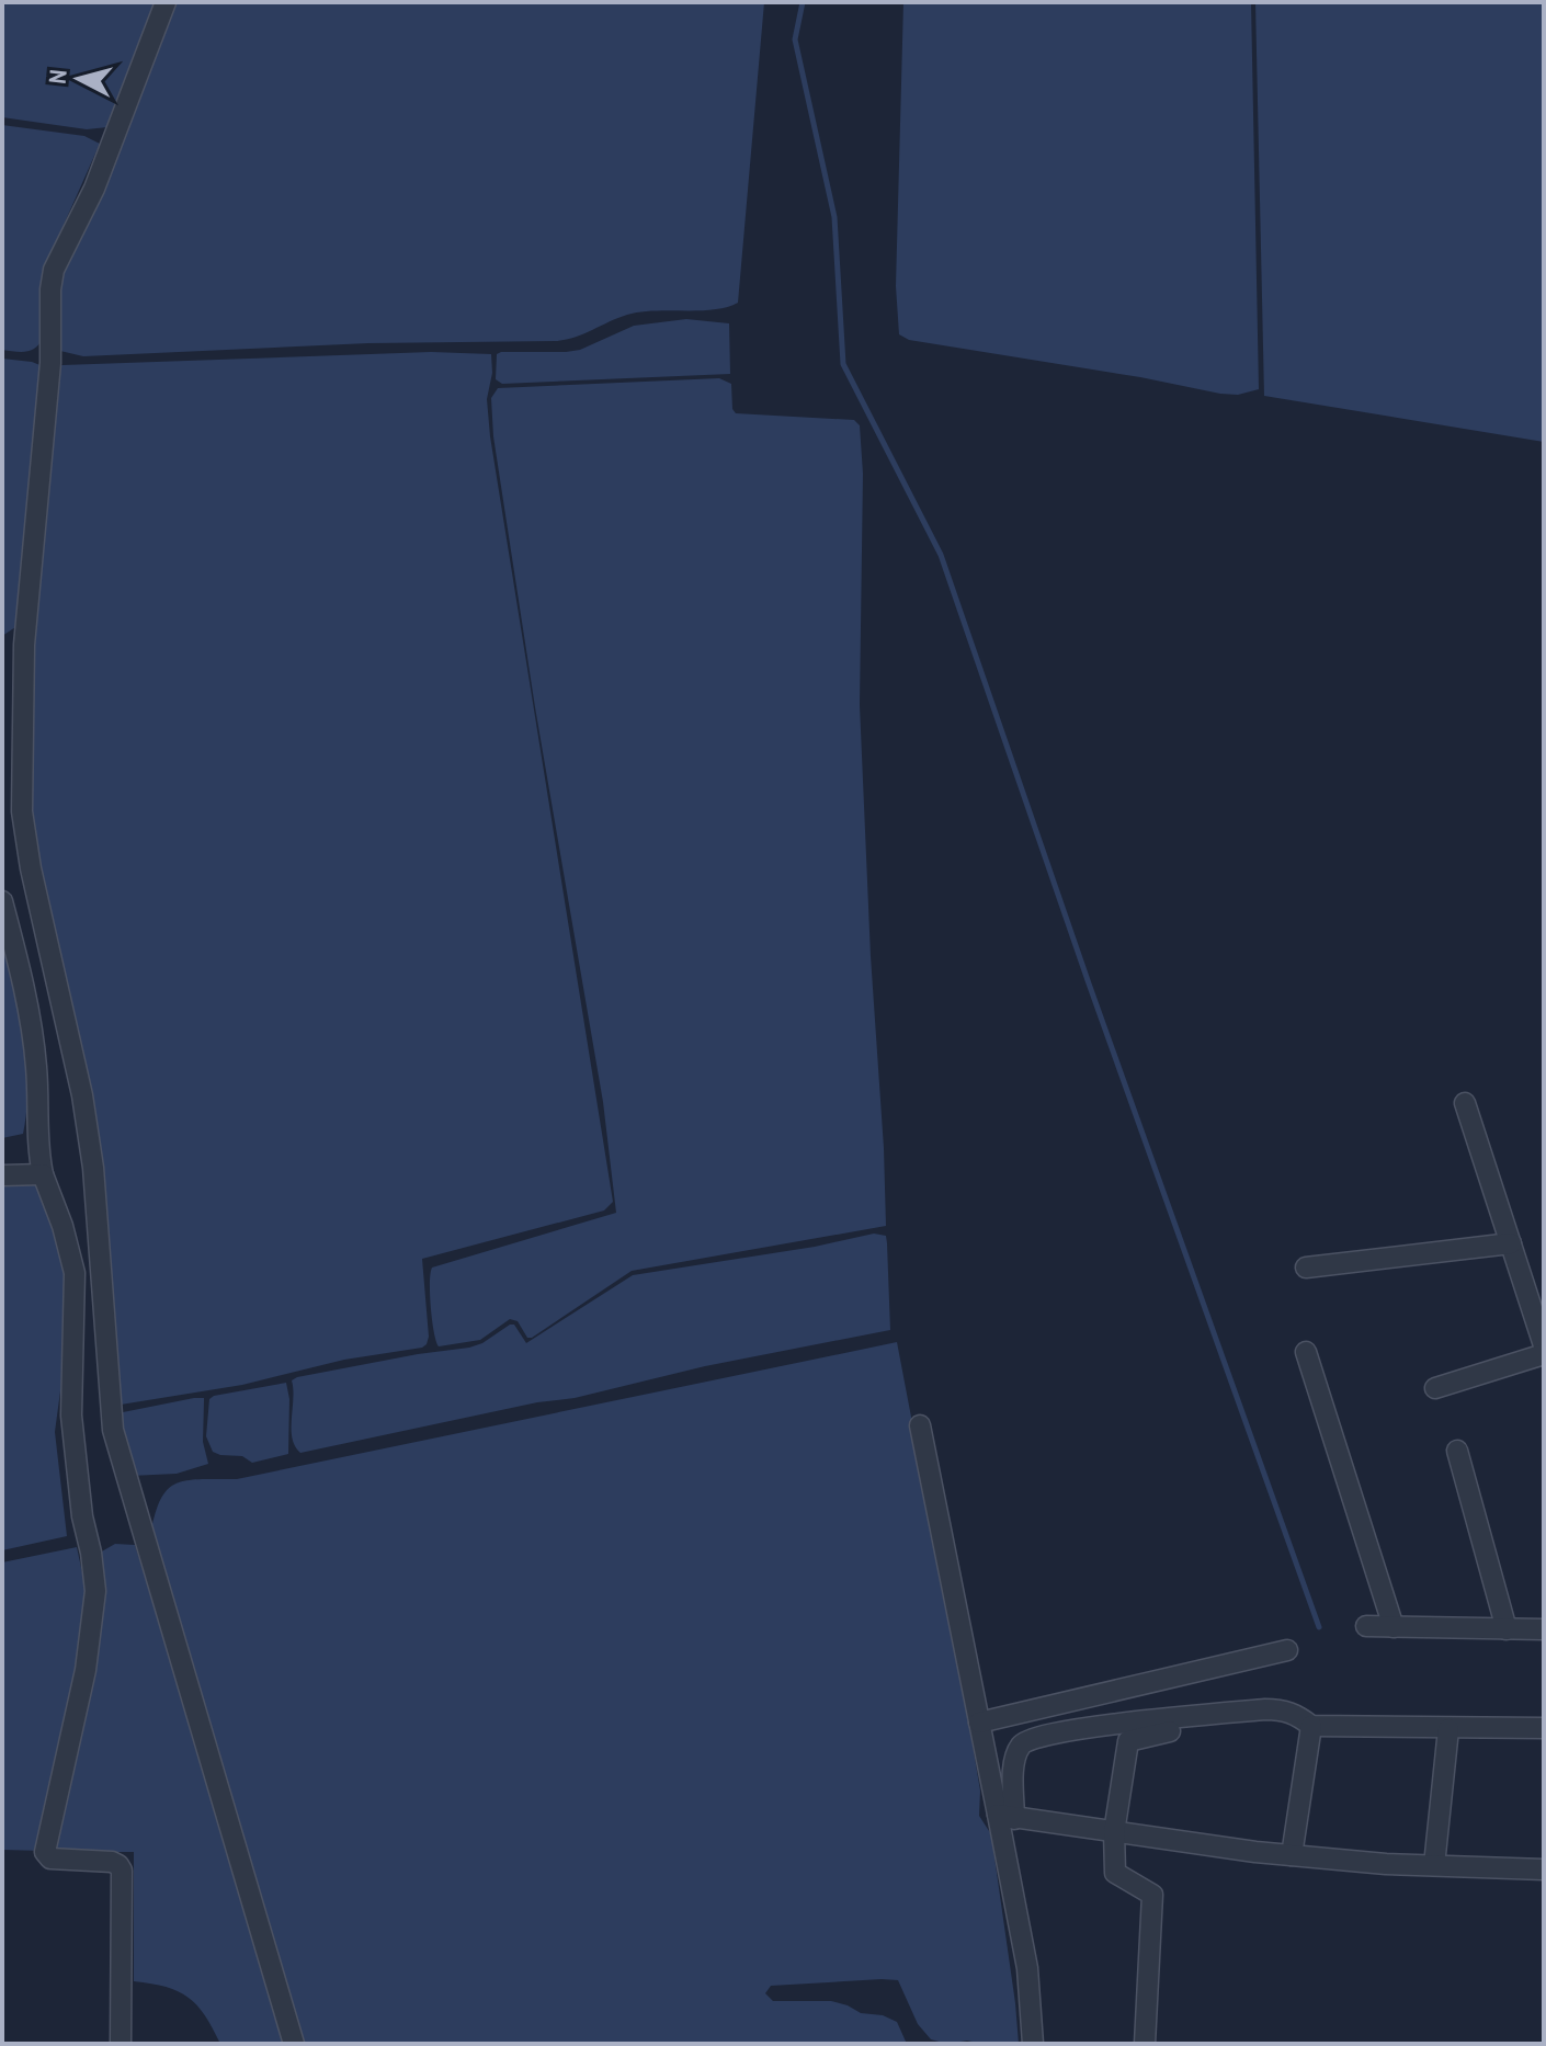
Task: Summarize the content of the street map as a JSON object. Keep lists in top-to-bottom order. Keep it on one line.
{"north":"left"}
